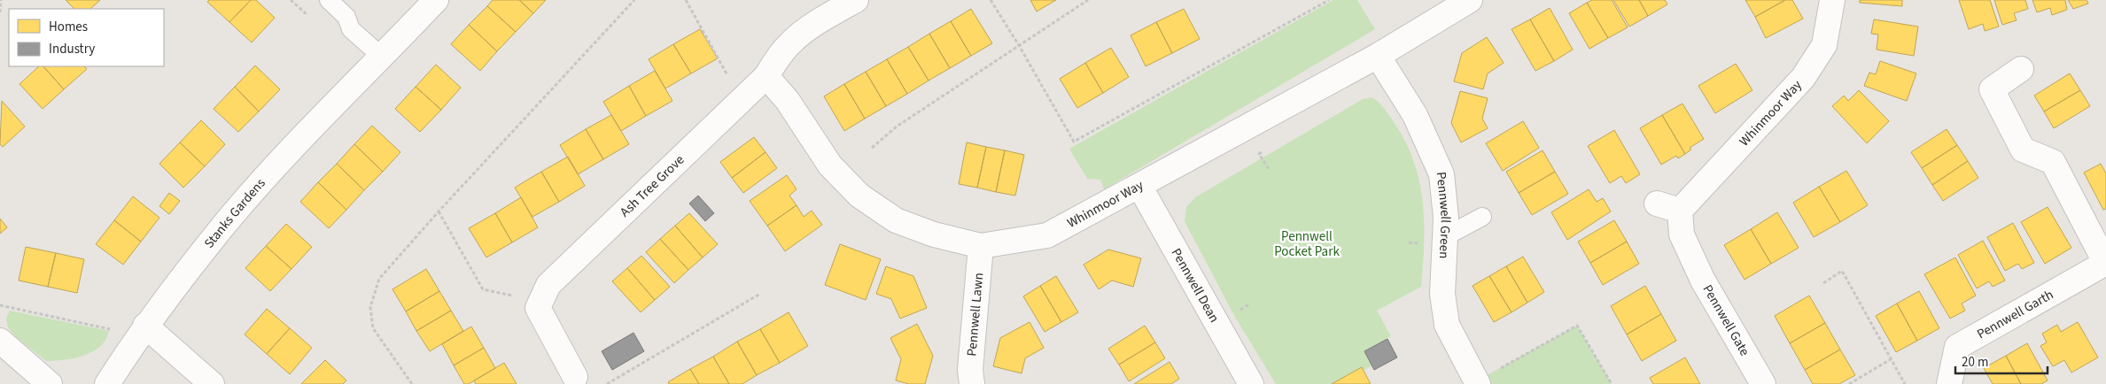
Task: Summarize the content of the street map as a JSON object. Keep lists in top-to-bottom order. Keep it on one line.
{"streets":{"street":["Whinmoor Way","Ash Tree Grove","Stanks Gardens","Pennwell Green","Pennwell Dean","Pennwell Garth","Pennwell Lawn","Pennwell Gate"]},"crossings":[["Whinmoor Way","Ash Tree Grove"],["Whinmoor Way","Pennwell Green"],["Whinmoor Way","Pennwell Dean"],["Whinmoor Way","Pennwell Lawn"],["Whinmoor Way","Pennwell Gate"]],"parks":["Pennwell Pocket Park"],"legend":["Homes","Industry"],"scale_bar":"20 m"}
